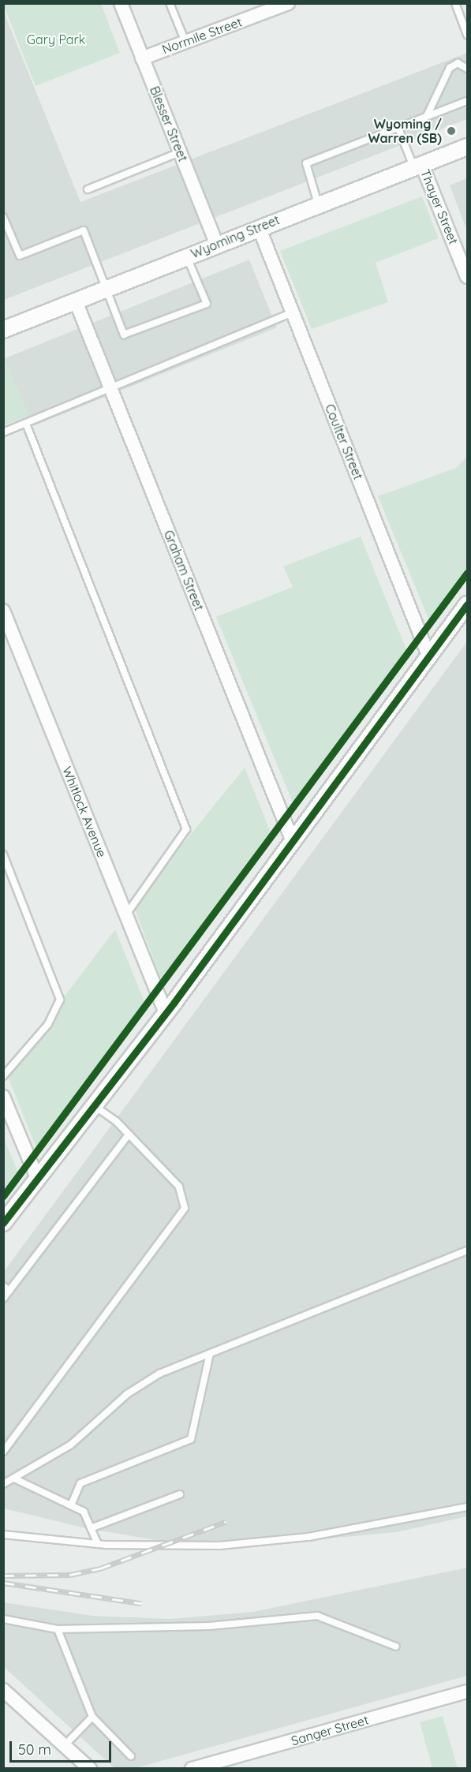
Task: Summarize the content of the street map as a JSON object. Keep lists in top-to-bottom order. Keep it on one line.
{"streets":{"street":["Normile Street","Blesser Street","Thayer Street","Wyoming Street","Coulter Street","Graham Street","Whitlock Avenue","Sanger Street"]},"crossings":[["Normile Street","Blesser Street"],["Blesser Street","Wyoming Street"],["Thayer Street","Wyoming Street"],["Wyoming Street","Coulter Street"],["Wyoming Street","Graham Street"]],"parks":["Gary Park"],"places":["Wyoming / Warren (SB)"],"scale_bar":"50 m"}
